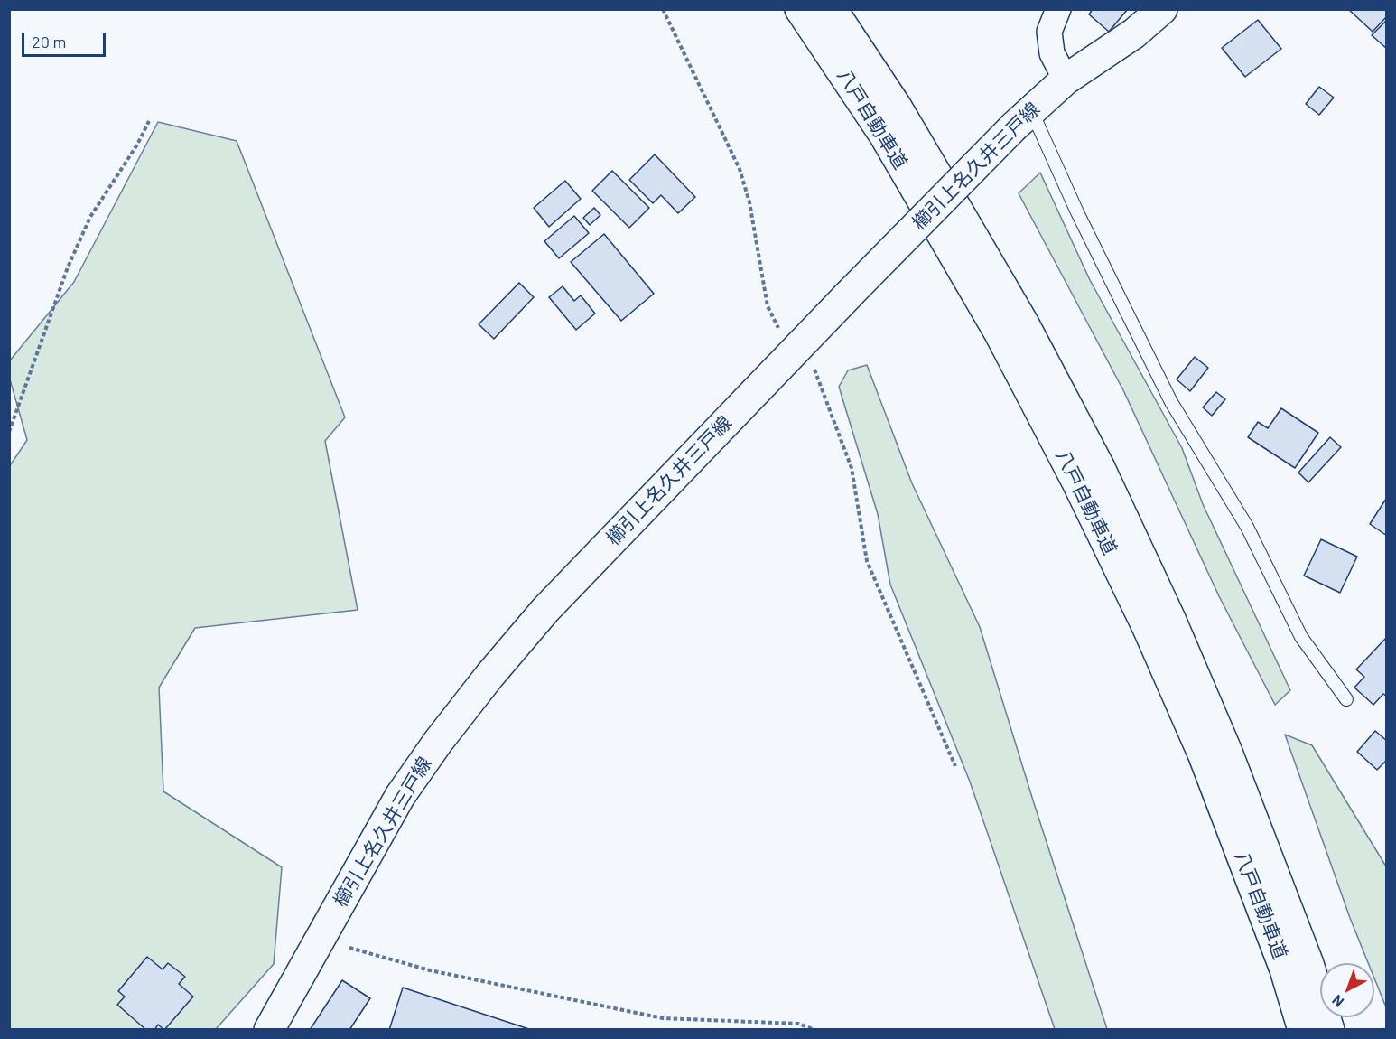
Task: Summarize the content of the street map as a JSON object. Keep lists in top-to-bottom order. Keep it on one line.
{"streets":{"main road":["八戸自動車道","櫛引上名久井三戸線"]},"scale_bar":"20 m","north":"bottom left"}
